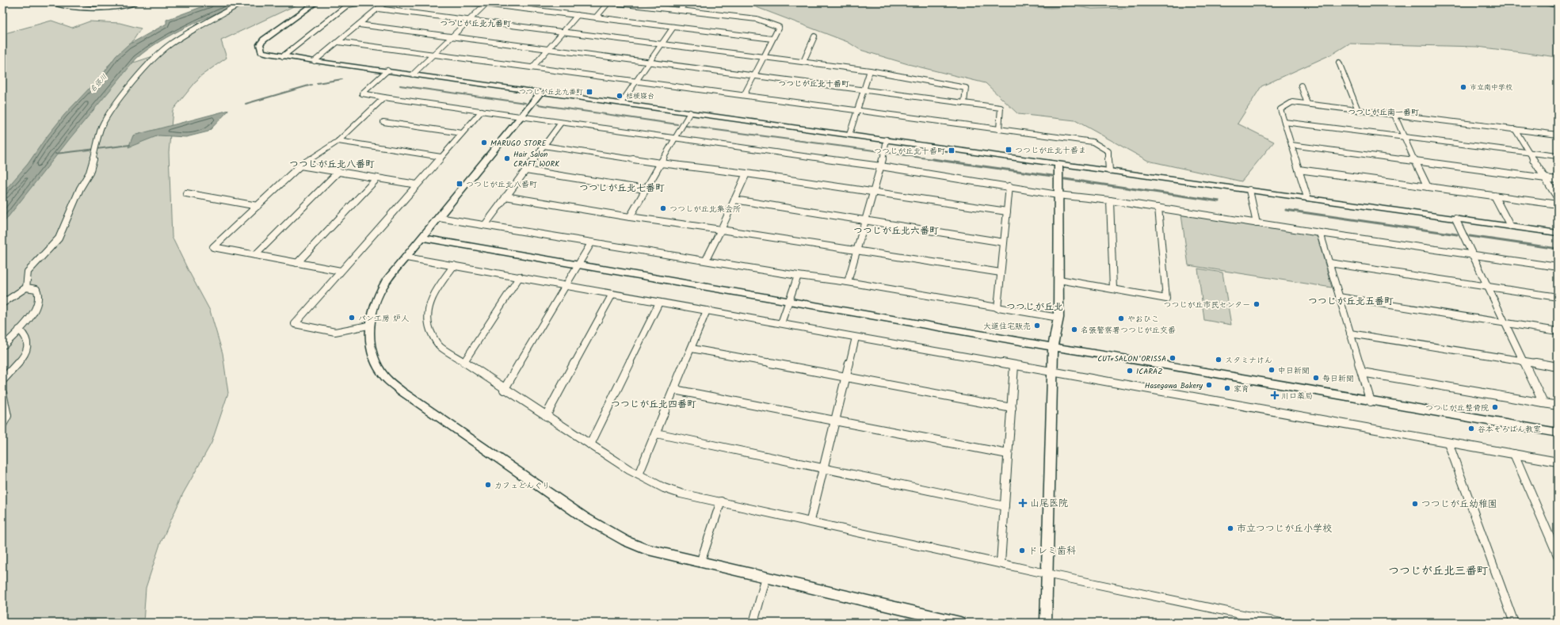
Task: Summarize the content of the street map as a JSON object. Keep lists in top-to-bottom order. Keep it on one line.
{"districts":["つつじが丘北九番町","つつじが丘北十番町","つつじが丘南一番町","つつじが丘北八番町","つつじが丘北七番町","つつじが丘北六番町","つつじが丘北五番町","つつじが丘北","つつじが丘北四番町","つつじが丘北三番町"],"water":["名張川"],"places":{"other":["市立南中学校","桔梗寝台","MARUGO STORE","Hair Salon CRAFT WORK","つつしが丘北集会所","つつじが丘市民センター","パン工房 炉人","やおひこ","大道住宅販売","名張警察署つつじが丘交番","CUT SALON ORISSA","スタミナけん","中日新聞","1CARAZ","毎日新聞","Hasegawa Bakery","家育","つつじが丘整骨院","谷本そろばん教室","カフェどんぐり","つつじが丘幼稚園","市立つつじが丘小学校","ドレミ歯科"],"transit":["つつじが丘北九番町","つつじが丘北十番ま","つつじが丘北十番町","つつじが丘北八番町"],"health":["川口薬局","山尾医院"]}}
